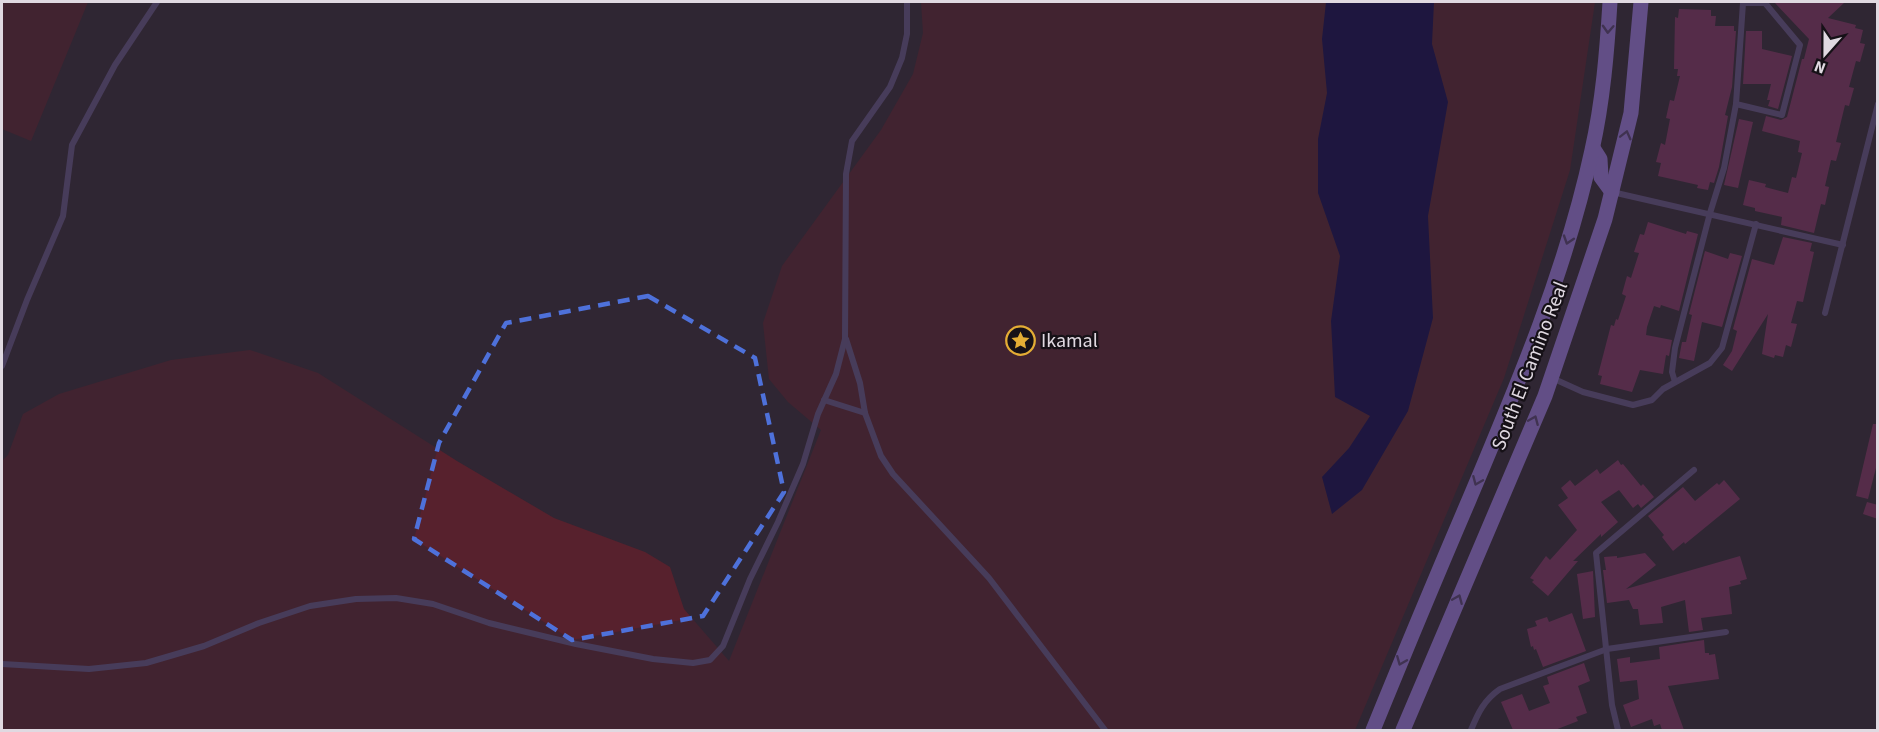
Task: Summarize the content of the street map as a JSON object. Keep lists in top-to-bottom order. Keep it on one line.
{"streets":{"main road":["South El Camino Real"]},"places":{"place":["Ikamal"]},"north":"bottom"}
